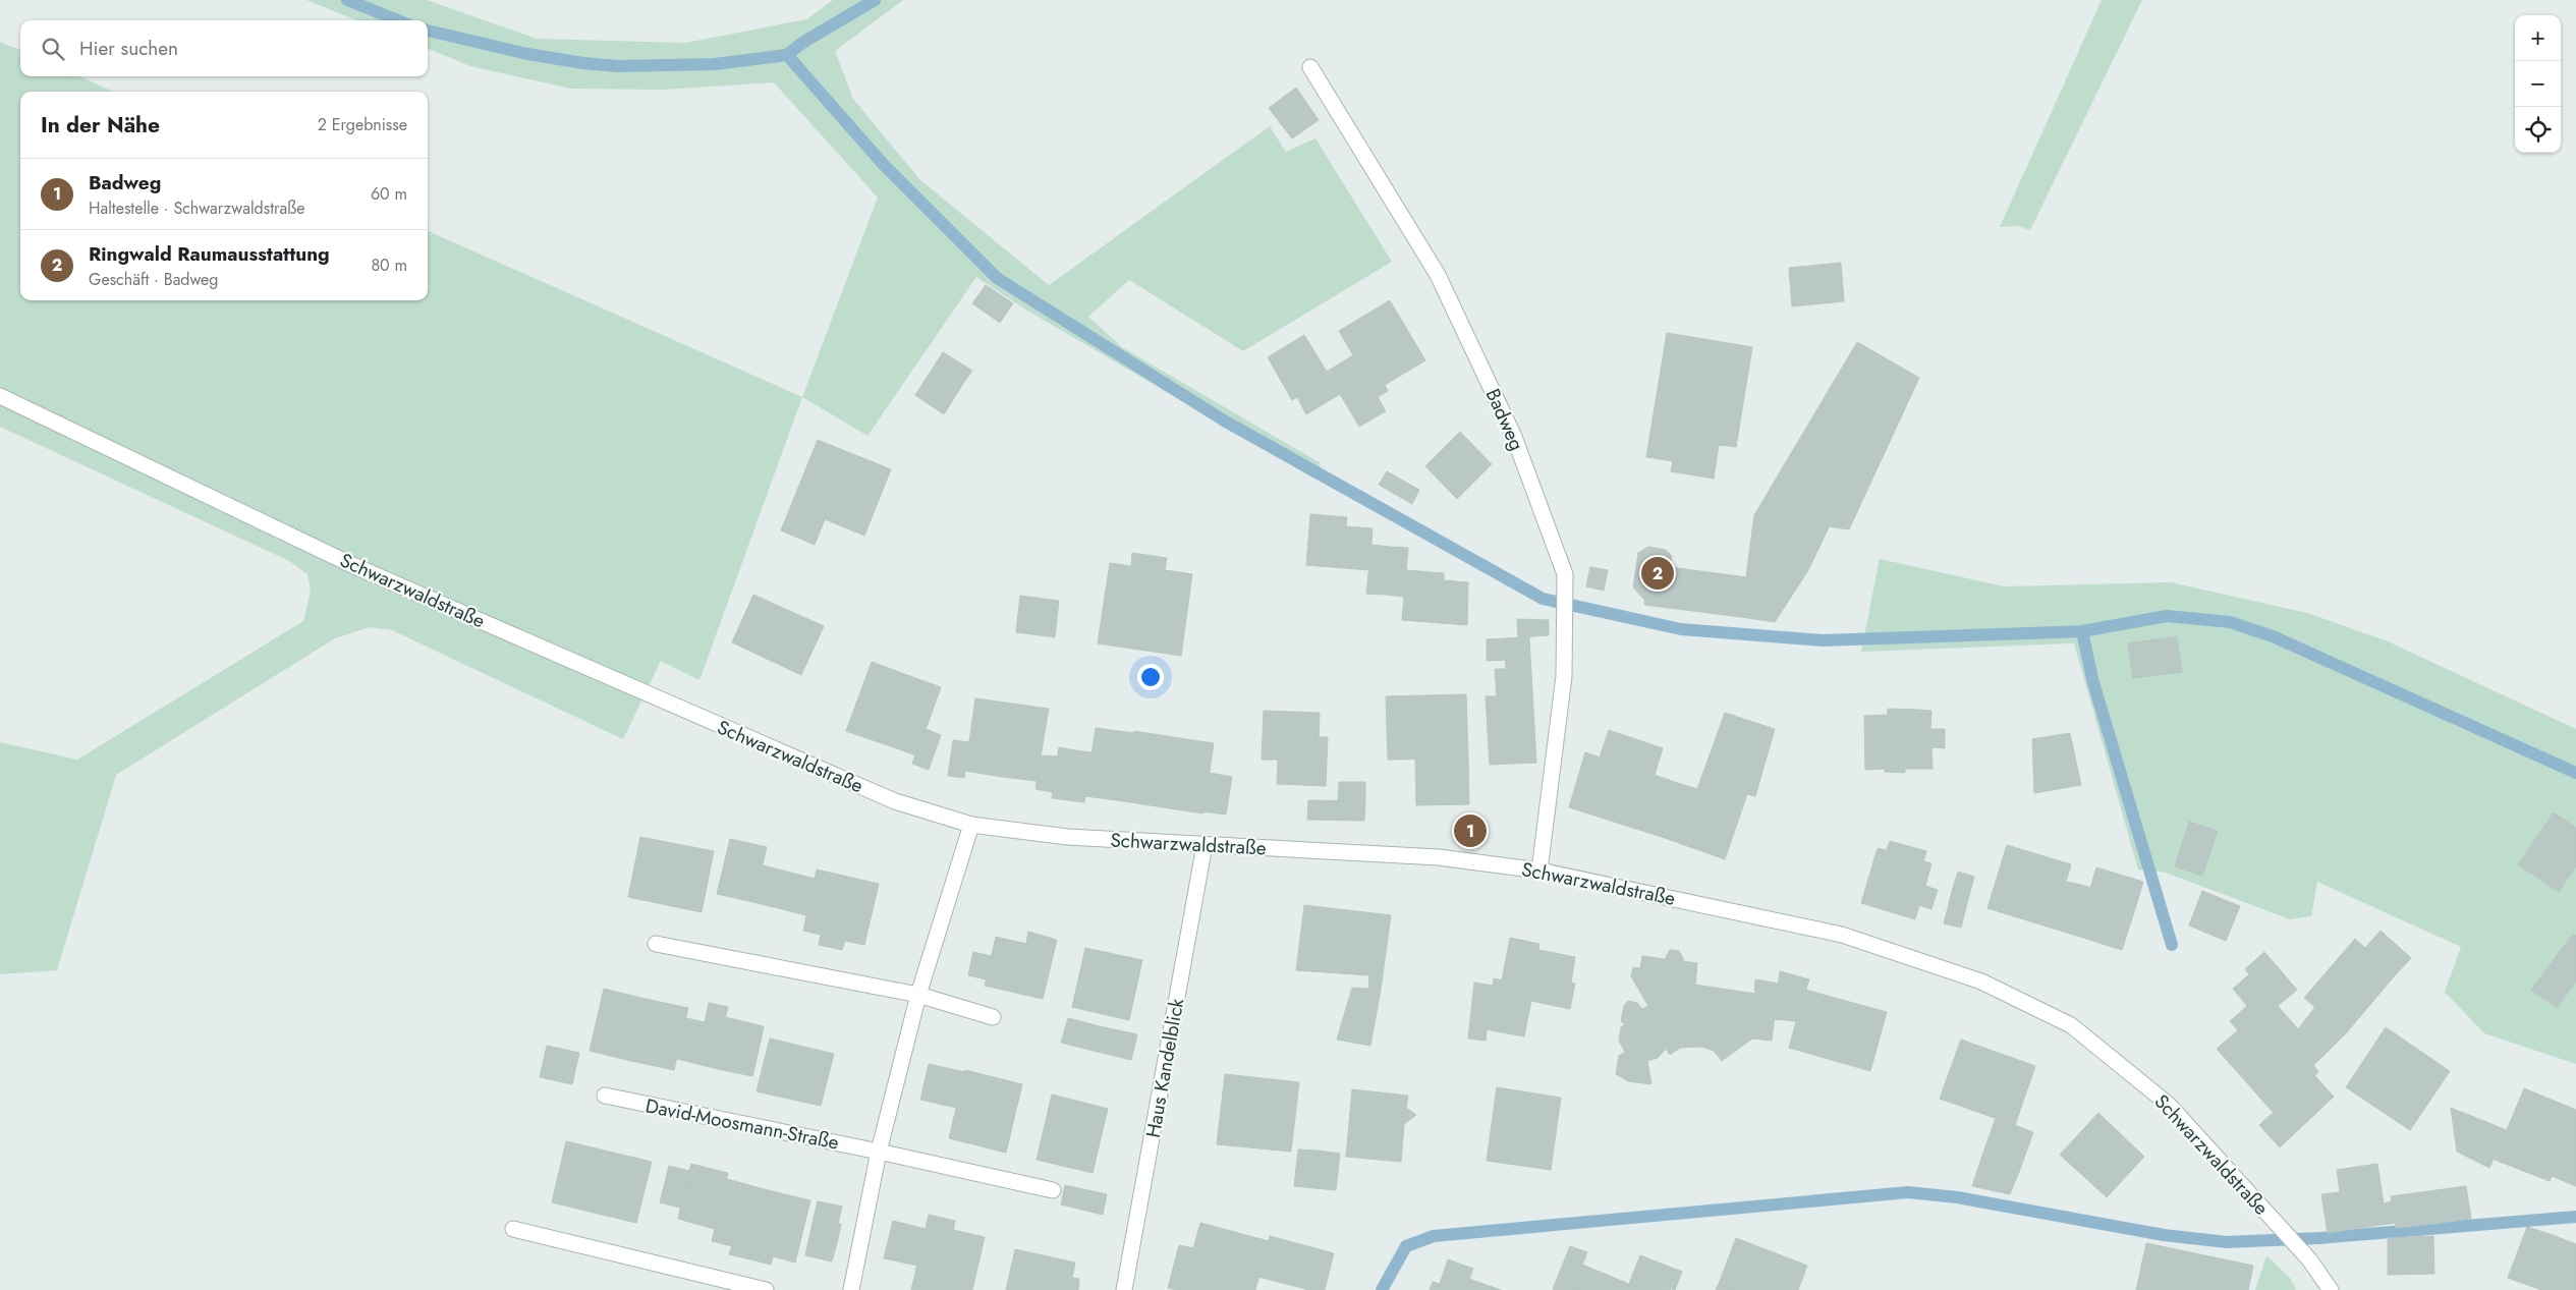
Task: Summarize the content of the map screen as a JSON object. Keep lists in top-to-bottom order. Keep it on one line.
{"streets":{"street":["Badweg","Schwarzwaldstraße","Haus Kandelblick","David-Moosmann-Straße"]},"crossings":[["Badweg","Schwarzwaldstraße"],["Schwarzwaldstraße","Haus Kandelblick"]],"page":{"map_buttons":["+","−"],"search":"Hier suchen","heading":["In der Nähe","2 Ergebnisse"],"list":[{"mark":"1","name":"Badweg","note":"Haltestelle · Schwarzwaldstraße","value":"60 m"},{"mark":"2","name":"Ringwald Raumausstattung","note":"Geschäft · Badweg","value":"80 m"}],"pins":["2","1"]}}
